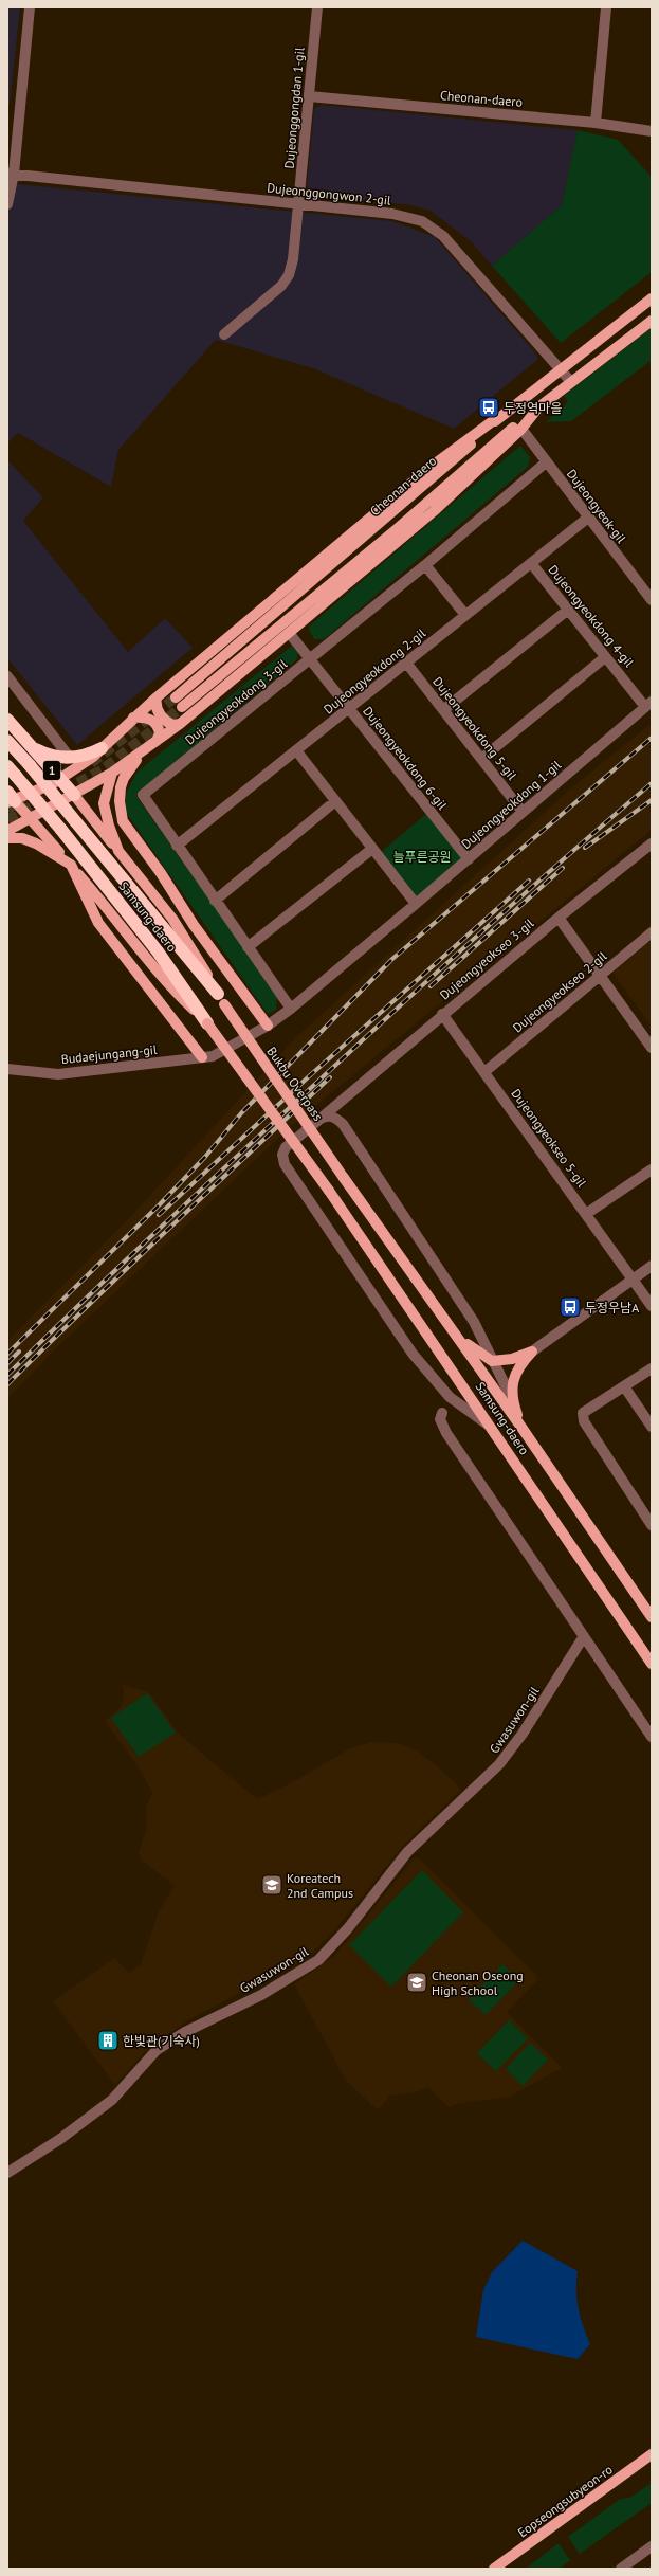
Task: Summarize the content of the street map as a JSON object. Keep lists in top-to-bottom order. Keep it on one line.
{"streets":{"highway":["1","Samsung-daero"],"main road":["Cheonan-daero","Bukbu Overpass","Eopseongsubyeon-ro"],"street":["Dujeonggongdan 1-gil","Dujeonggongwon 2-gil","Dujeongyeok-gil","Dujeongyeokdong 4-gil","Dujeongyeokdong 2-gil","Dujeongyeokdong 3-gil","Dujeongyeokdong 5-gil","Dujeongyeokdong 6-gil","Dujeongyeokdong 1-gil","Dujeongyeokseo 3-gil","Dujeongyeokseo 2-gil","Budaejungang-gil","Dujeongyeokseo 5-gil","Gwasuwon-gil"]},"crossings":[["Cheonan-daero","Dujeonggongdan 1-gil"],["Cheonan-daero","Dujeonggongwon 2-gil"],["Dujeonggongdan 1-gil","Dujeonggongwon 2-gil"],["Dujeongyeok-gil","Dujeongyeokdong 2-gil"],["Dujeongyeok-gil","Dujeongyeokdong 3-gil"],["Dujeongyeokdong 4-gil","Dujeongyeokdong 2-gil"],["Dujeongyeokdong 4-gil","Dujeongyeokdong 1-gil"],["Dujeongyeokdong 2-gil","Dujeongyeokdong 3-gil"],["Dujeongyeokdong 2-gil","Dujeongyeokdong 5-gil"],["Dujeongyeokdong 2-gil","Dujeongyeokdong 6-gil"],["Dujeongyeokdong 3-gil","Dujeongyeokdong 6-gil"],["Dujeongyeokdong 3-gil","Dujeongyeokdong 1-gil"],["Dujeongyeokdong 5-gil","Dujeongyeokdong 1-gil"],["Dujeongyeokdong 6-gil","Dujeongyeokdong 1-gil"],["1","Bukbu Overpass"],["Dujeongyeokdong 1-gil","Budaejungang-gil"],["Samsung-daero","Dujeongyeokseo 3-gil"],["Samsung-daero","Bukbu Overpass"],["Dujeongyeokseo 3-gil","Dujeongyeokseo 5-gil"],["Dujeongyeokseo 2-gil","Dujeongyeokseo 5-gil"]],"parks":["늘푸른공원"],"places":{"bus stop":["두정역마을","두정우남A"],"school or university":["Koreatech 2nd Campus","Cheonan Oseong High School"],"building":["한빛관(기숙사)"]}}
